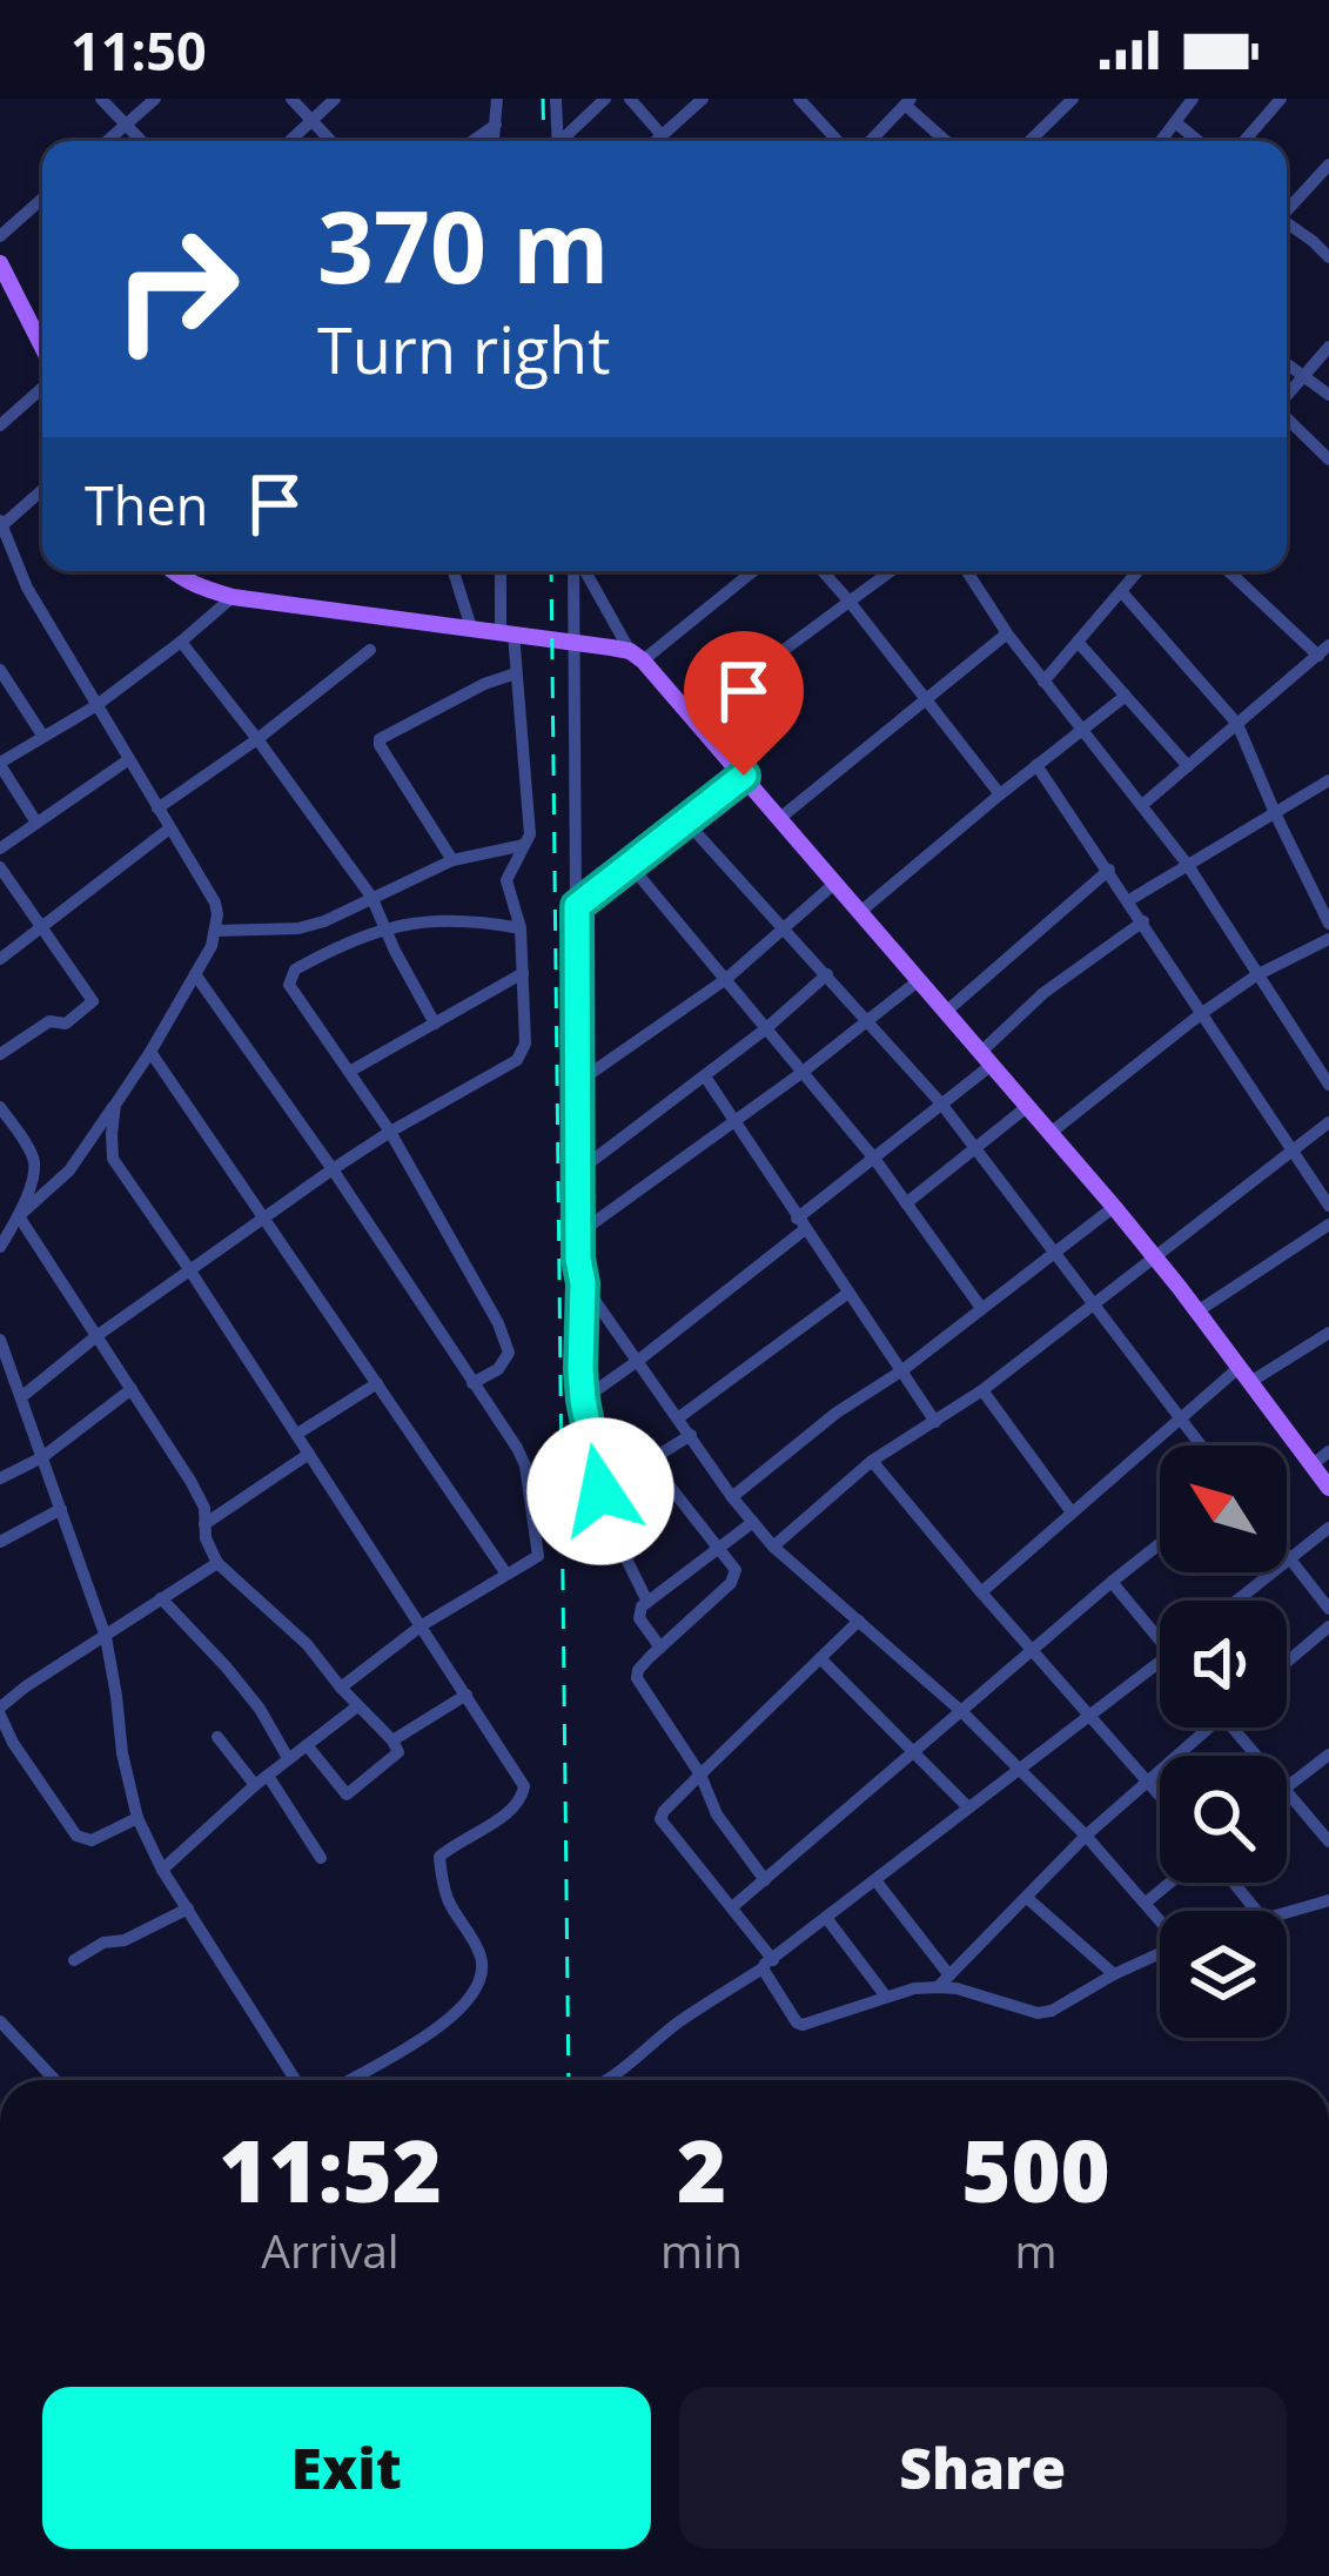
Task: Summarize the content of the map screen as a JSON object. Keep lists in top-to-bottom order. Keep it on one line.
{"north":"top left","page":{"status":"11:50","turn":["370 m","Turn right"],"then":"Then","eta":["11:52","Arrival","2","min","500","m"],"buttons":["Exit","Share"]}}
